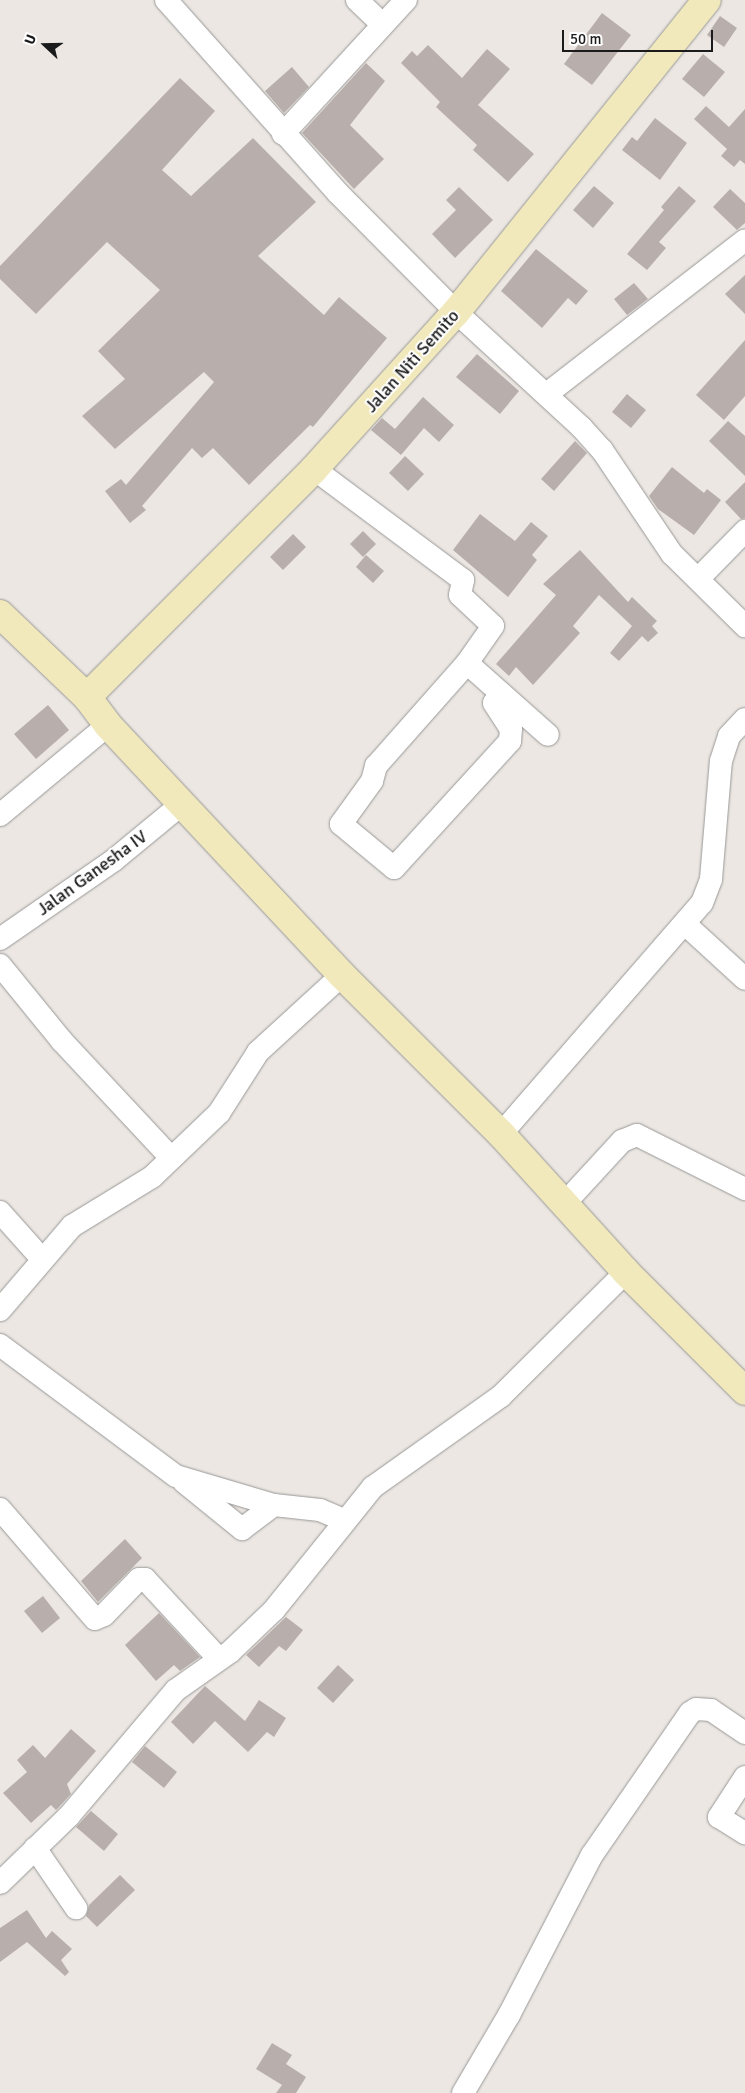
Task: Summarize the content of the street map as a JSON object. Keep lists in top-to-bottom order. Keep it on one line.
{"streets":{"main road":["Jalan Niti Semito"],"street":["Jalan Ganesha IV"]},"scale_bar":"50 m","north":"left"}
